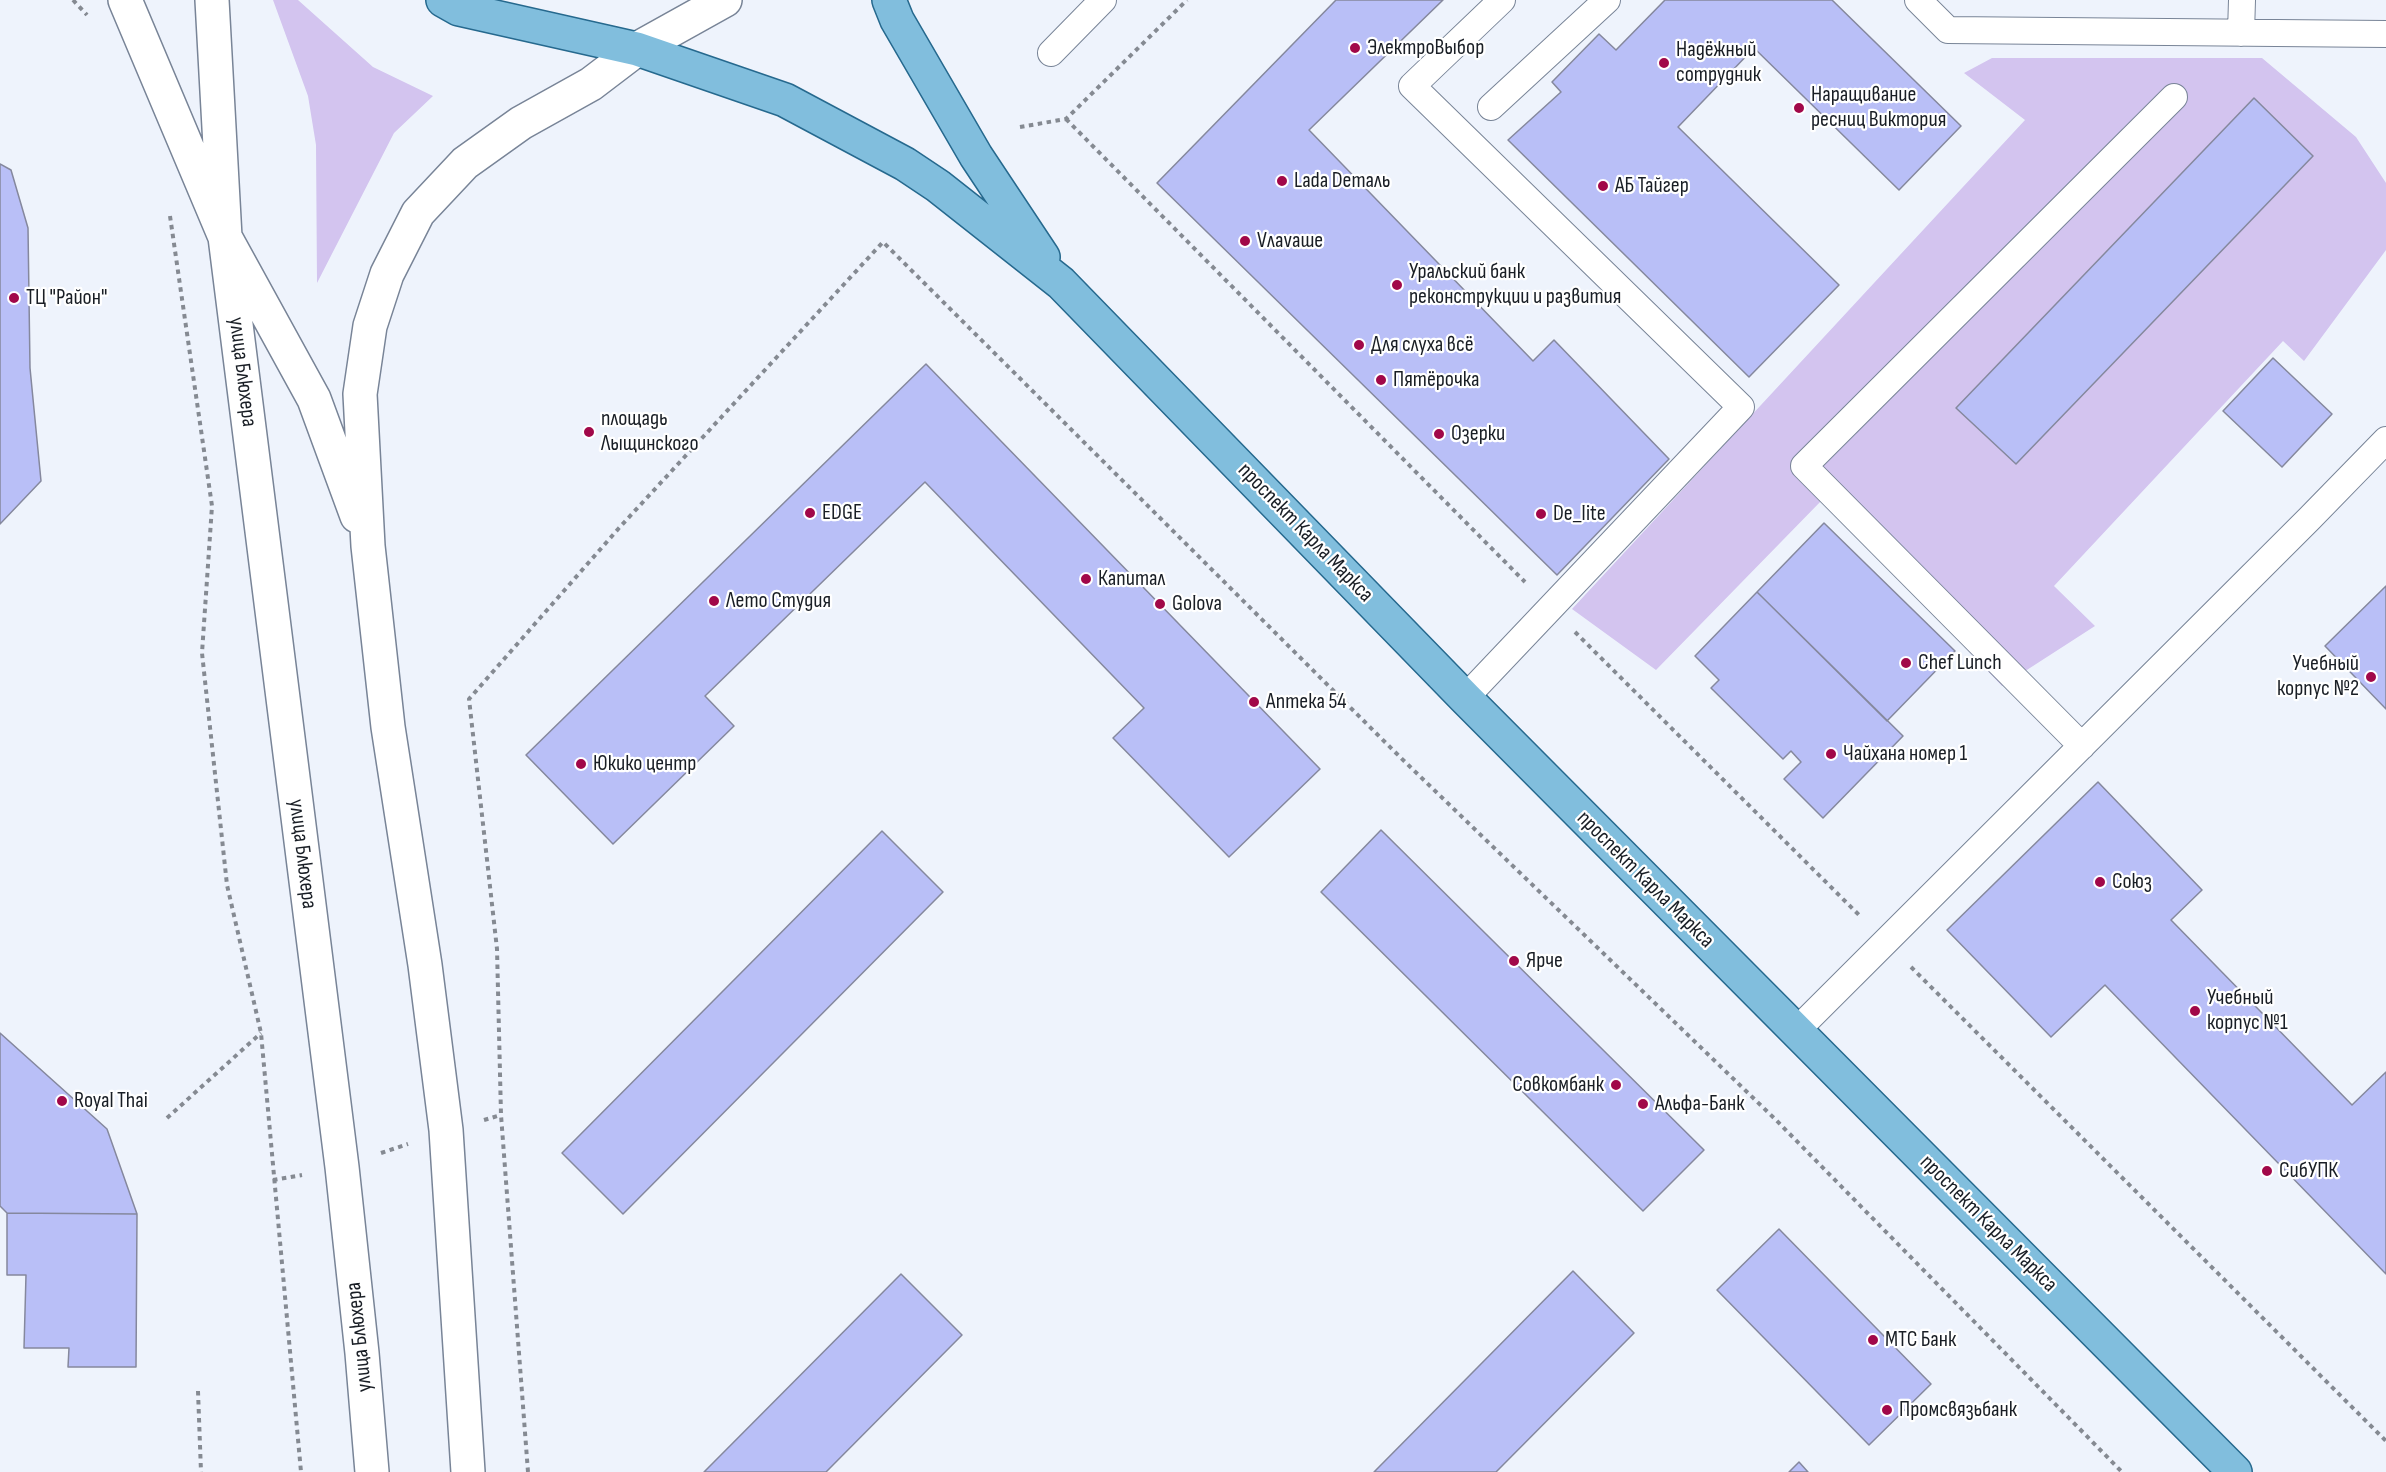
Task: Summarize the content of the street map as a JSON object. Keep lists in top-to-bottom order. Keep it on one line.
{"streets":{"main road":["улица Блюхера","проспект Карла Маркса"]},"places":["ЭлектроВыбор","Надёжный сотрудник","Наращивание ресниц Виктория","Lada Dеталь","АБ Тайгер","Vлаvаше","Уральский банк реконструкции и развития","ТЦ \"Район\"","Для слуха всё","Пятёрочка","площадь Лыщинского","Озерки","EDGE","De_lite","Капитал","Лето Студия","Golova","Chef Lunch","Учебный корпус №2","Аптека 54","Чайхана номер 1","Юкико центр","Союз","Ярче","Учебный корпус №1","Совкомбанк","Royal Thai","Альфа-Банк","СибУПК","МТС Банк","Промсвязьбанк"]}
